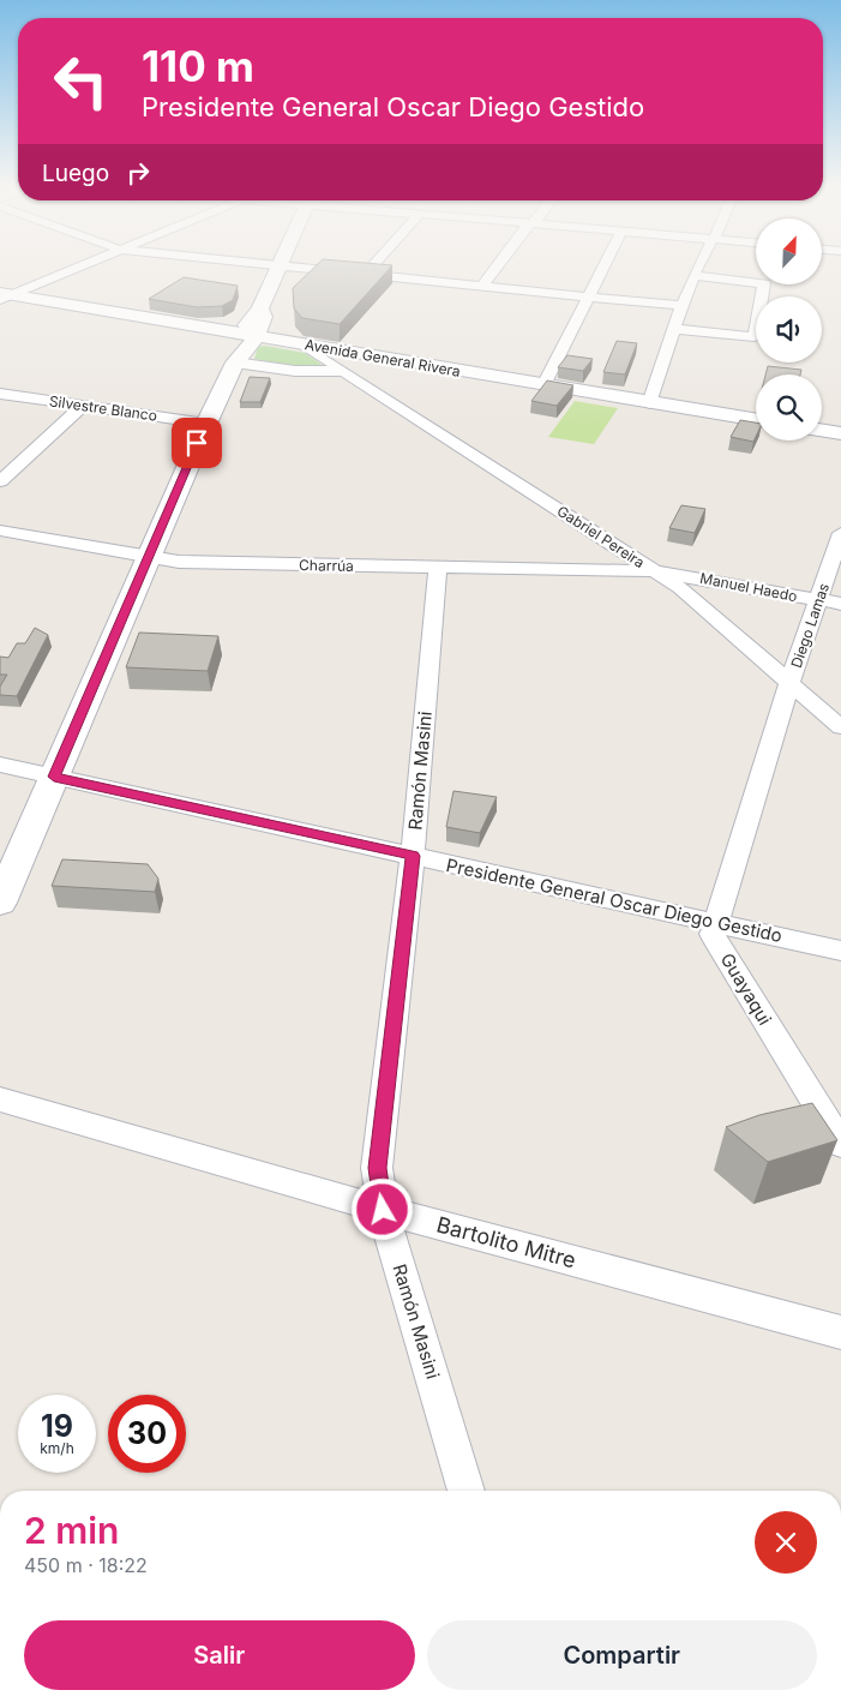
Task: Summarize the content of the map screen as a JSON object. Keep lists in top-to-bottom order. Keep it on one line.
{"streets":{"street":["Avenida General Rivera","Silvestre Blanco","Gabriel Pereira","Charrúa","Manuel Haedo","Diego Lamas","Ramón Masini","Presidente General Oscar Diego Gestido","Guayaqui","Bartolito Mitre"]},"crossings":[["Avenida General Rivera","Gabriel Pereira"],["Gabriel Pereira","Charrúa"],["Gabriel Pereira","Manuel Haedo"],["Gabriel Pereira","Diego Lamas"],["Gabriel Pereira","Guayaqui"],["Charrúa","Manuel Haedo"],["Charrúa","Ramón Masini"],["Manuel Haedo","Diego Lamas"],["Diego Lamas","Guayaqui"],["Ramón Masini","Presidente General Oscar Diego Gestido"],["Ramón Masini","Bartolito Mitre"],["Presidente General Oscar Diego Gestido","Guayaqui"]],"north":"top right","page":{"turn":["110 m","Presidente General Oscar Diego Gestido"],"then":"Luego","speed":"19 km/h","limit":"30","heading":["2 min","450 m · 18:22"],"buttons":["Salir","Compartir"]}}
